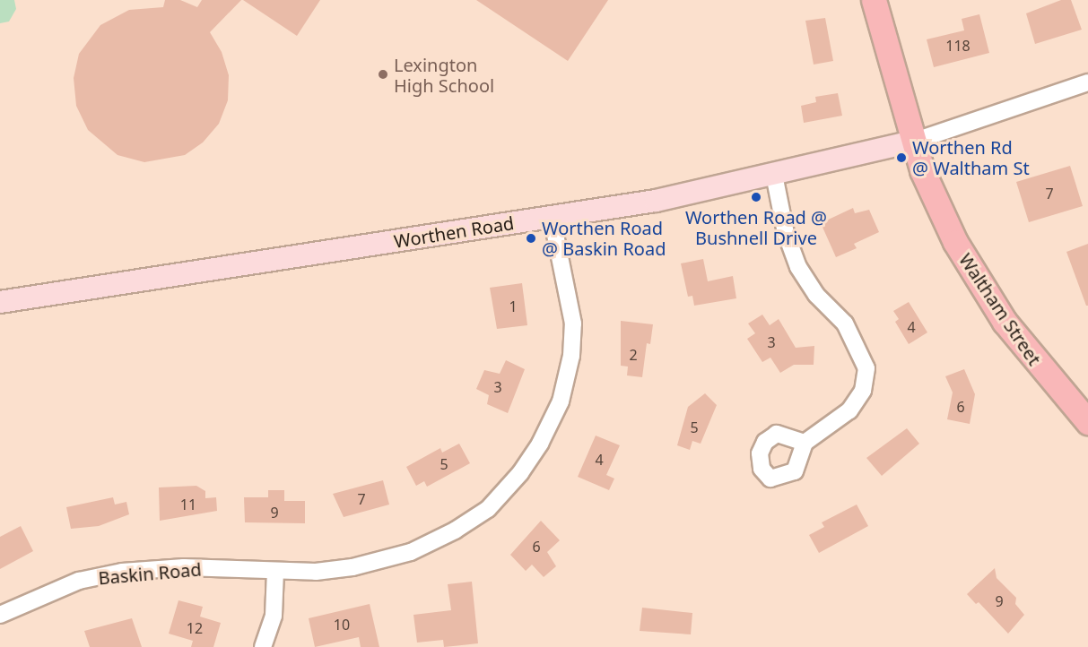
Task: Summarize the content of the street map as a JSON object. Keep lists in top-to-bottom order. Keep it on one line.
{"streets":{"main road":["Worthen Road","Waltham Street"],"street":["Baskin Road"]},"crossings":[["Worthen Road","Waltham Street"],["Worthen Road","Baskin Road"]],"places":["Lexington High School","Worthen Rd @ Waltham St","Worthen Road @ Bushnell Drive","Worthen Road @ Baskin Road"],"house_numbers":["118","7","1","4","3","2","3","6","5","4","5","7","11","9","6","9","10","12"]}
